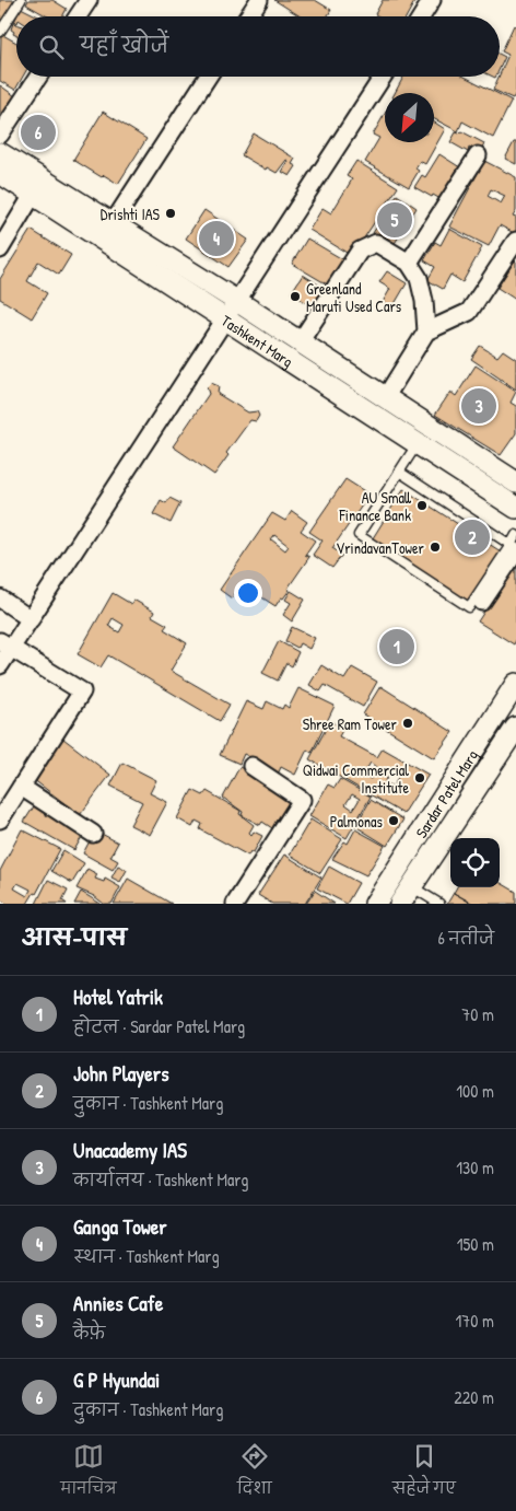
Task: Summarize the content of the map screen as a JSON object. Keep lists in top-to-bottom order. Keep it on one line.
{"streets":{"street":["Tashkent Marg","Sardar Patel Marg"]},"places":["Drishti IAS","Greenland Maruti Used Cars","AU Small Finance Bank","VrindavanTower","Shree Ram Tower","Qidwai Commercial Institute","Palmonas"],"north":"bottom left","page":{"search":"यहाँ खोजें","pins":["6","5","4","3","2","1"],"heading":["आस-पास","6 नतीजे"],"list":[{"mark":"1","name":"Hotel Yatrik","note":"होटल · Sardar Patel Marg","value":"70 m"},{"mark":"2","name":"John Players","note":"दुकान · Tashkent Marg","value":"100 m"},{"mark":"3","name":"Unacademy IAS","note":"कार्यालय · Tashkent Marg","value":"130 m"},{"mark":"4","name":"Ganga Tower","note":"स्थान · Tashkent Marg","value":"150 m"},{"mark":"5","name":"Annies Cafe","note":"कैफ़े","value":"170 m"},{"mark":"6","name":"G P Hyundai","note":"दुकान · Tashkent Marg","value":"220 m"}],"nav":["मानचित्र","दिशा","सहेजे गए"]}}
